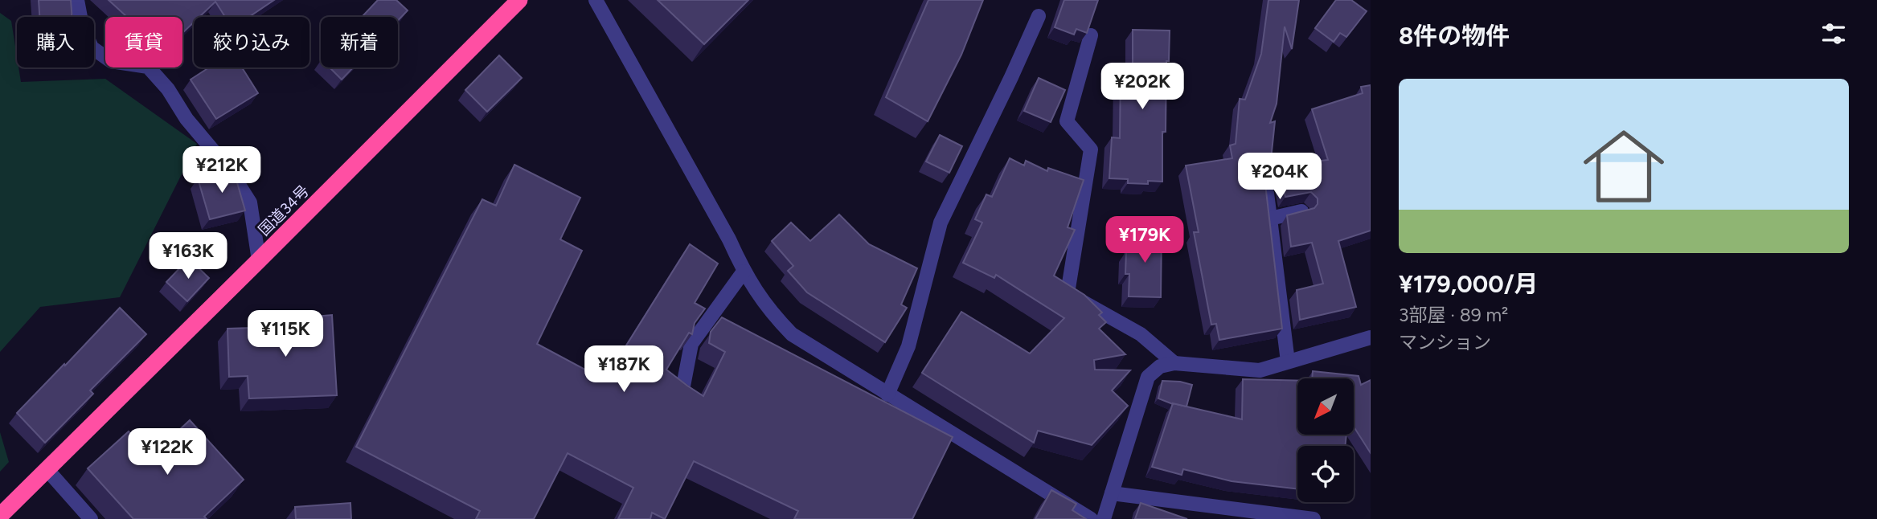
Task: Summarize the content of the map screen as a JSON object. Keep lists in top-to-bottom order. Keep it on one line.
{"streets":{"highway":["国道34号"]},"north":"bottom left","page":{"heading":"8件の物件","chip":["購入","賃貸","絞り込み","新着"],"price":["¥202K","¥212K","¥204K","¥179K","¥163K","¥115K","¥187K","¥122K"],"list":[{"name":"¥179,000/月","note":"3部屋 · 89 m² · マンション"}]}}
